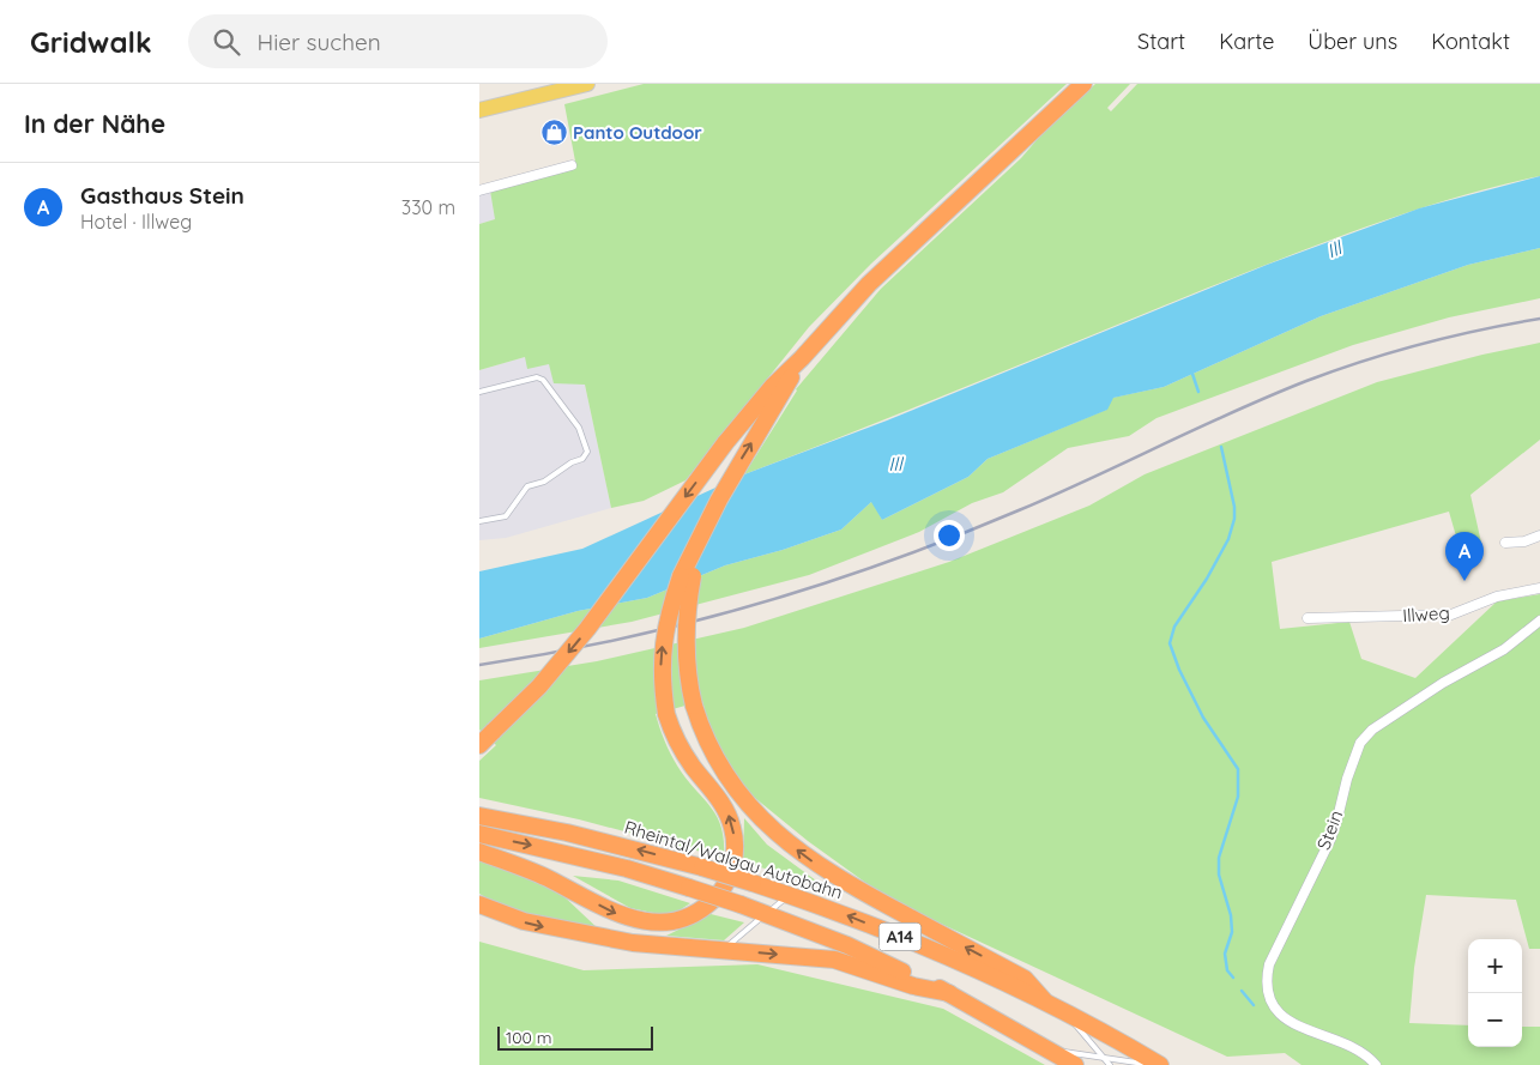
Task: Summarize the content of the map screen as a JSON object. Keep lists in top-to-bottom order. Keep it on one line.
{"streets":{"highway":["Rheintal/Walgau Autobahn","A14"],"street":["Illweg","Stein"]},"water":["Ill"],"places":{"shop":["Panto Outdoor"]},"scale_bar":"100 m","page":{"header":"Gridwalk","search":"Hier suchen","nav":["Start","Karte","Über uns","Kontakt"],"heading":"In der Nähe","list":[{"mark":"A","name":"Gasthaus Stein","note":"Hotel · Illweg","value":"330 m"}],"pins":"A","map_buttons":["+","−"],"scale":"100 m"}}
